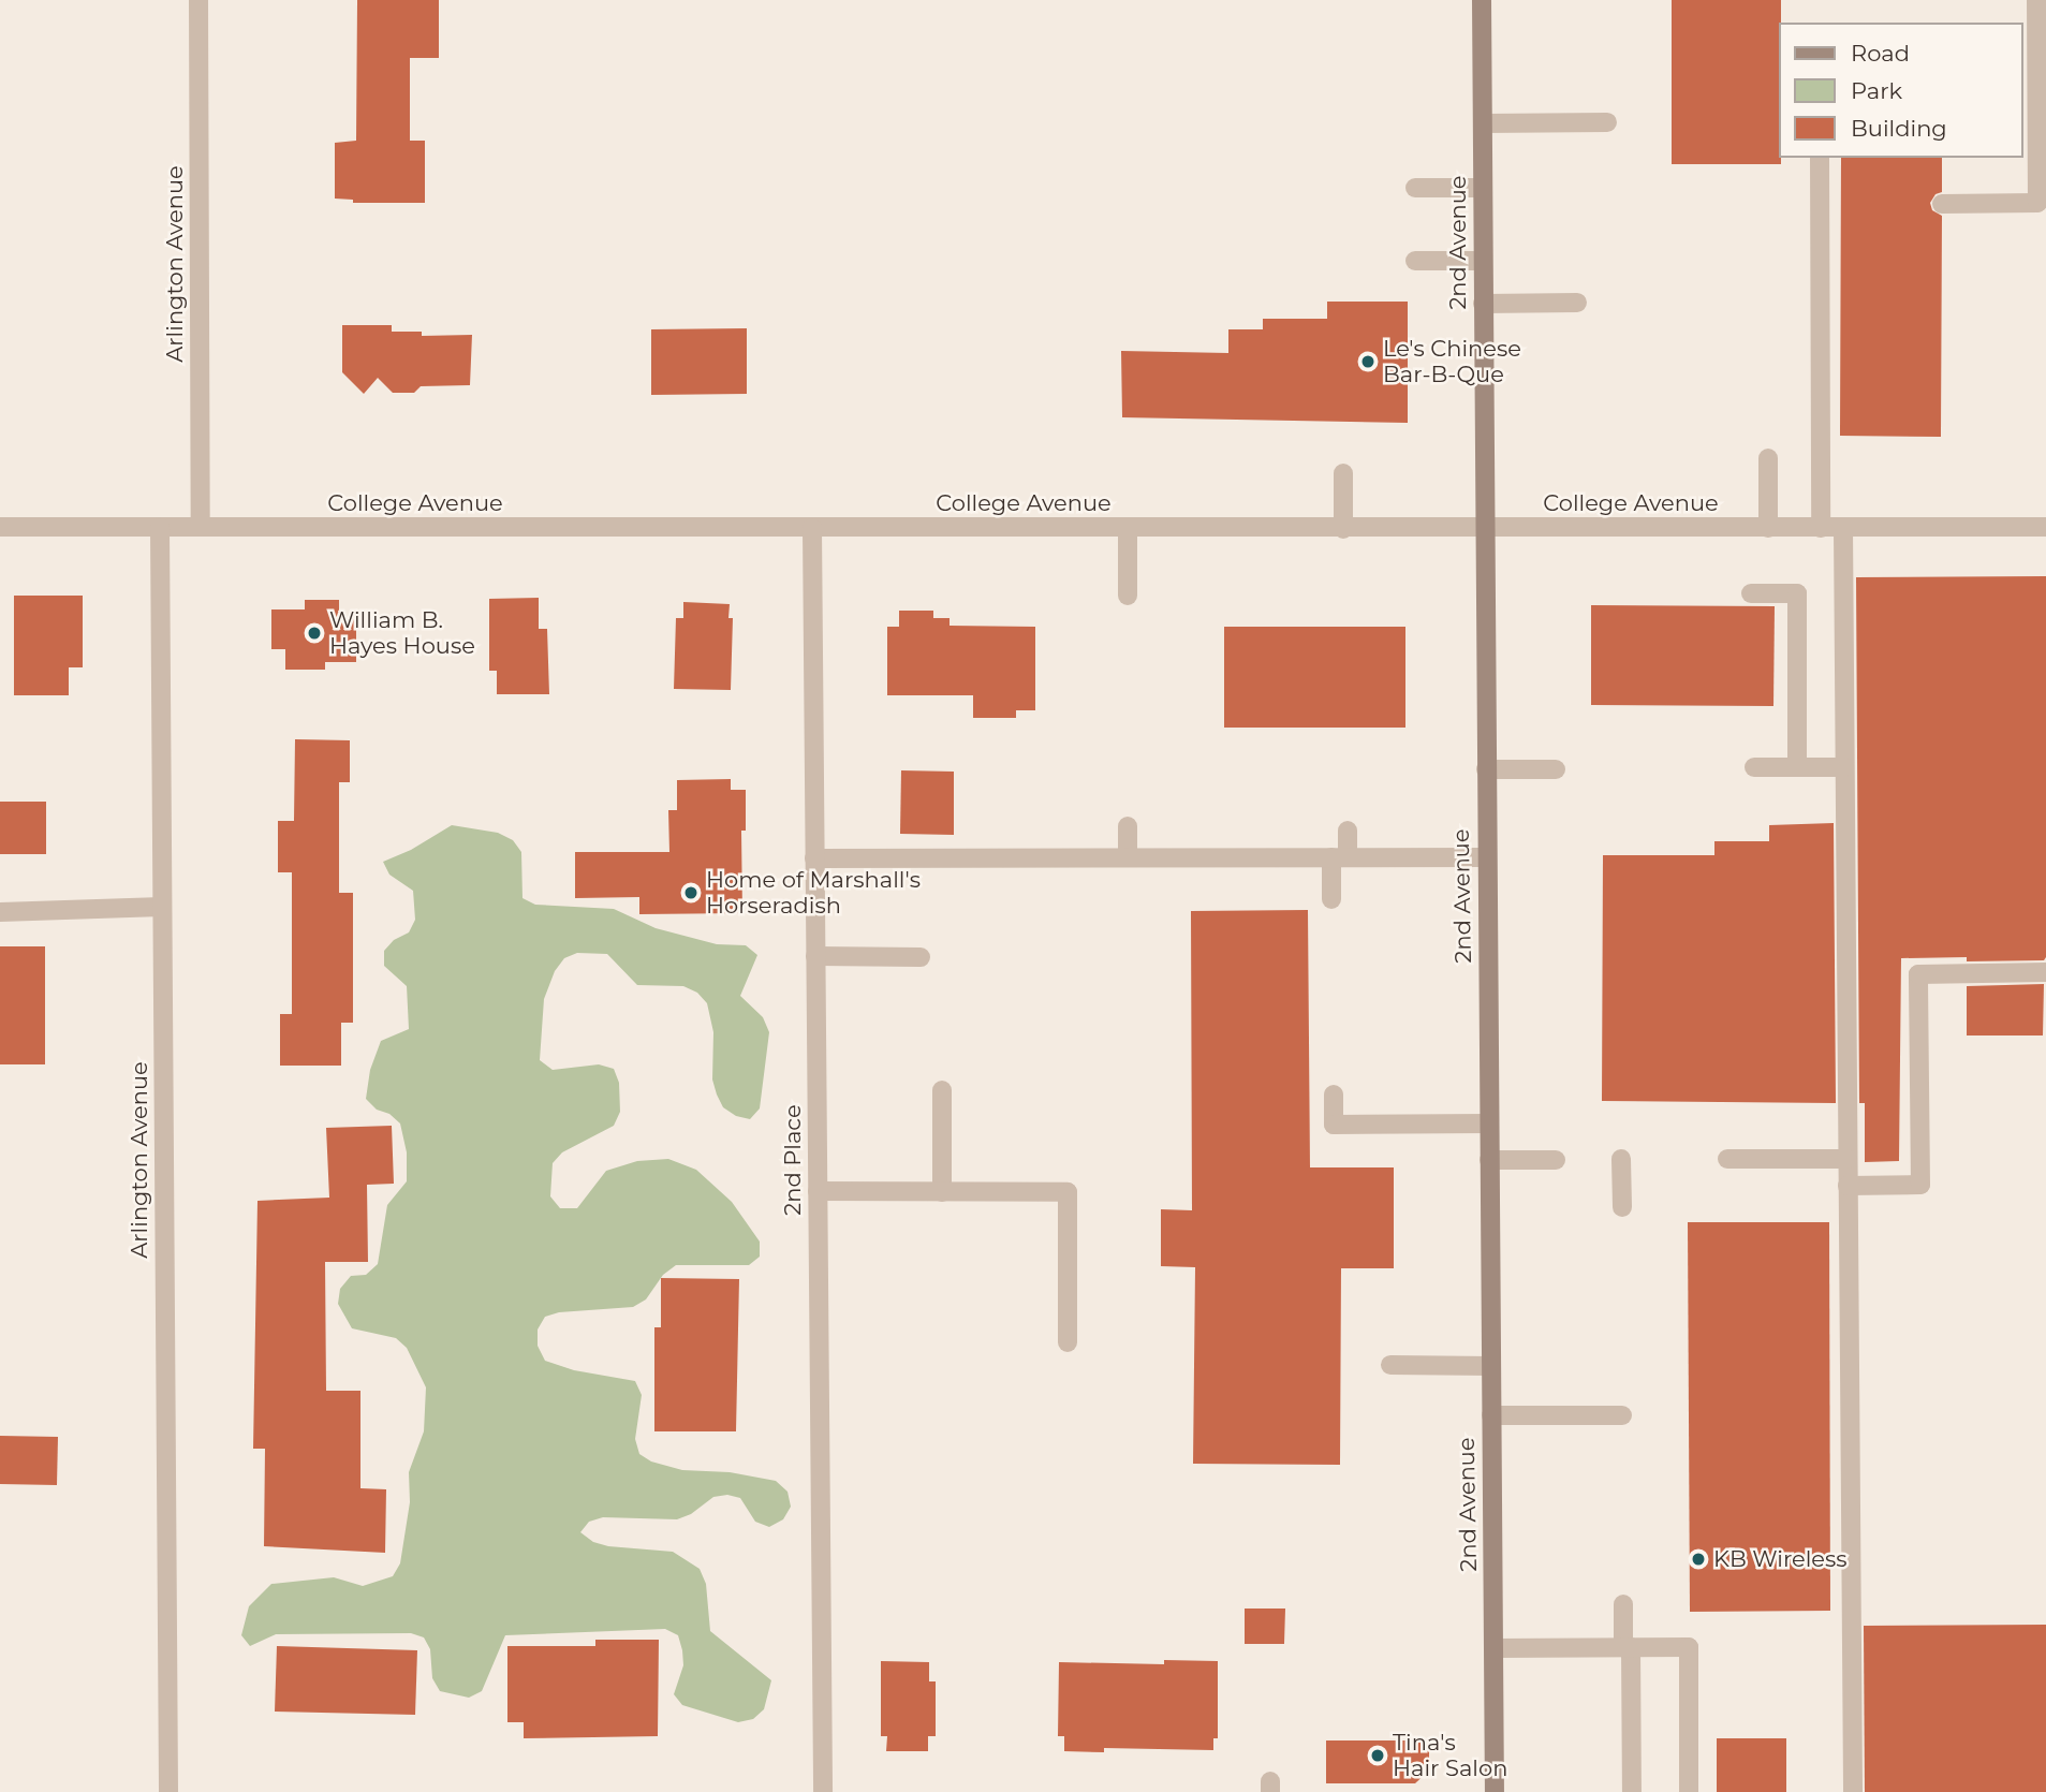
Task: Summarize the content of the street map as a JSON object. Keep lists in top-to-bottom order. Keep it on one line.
{"streets":{"main road":["2nd Avenue"],"street":["Arlington Avenue","College Avenue","2nd Place"]},"crossings":[["2nd Avenue","College Avenue"],["Arlington Avenue","College Avenue"],["College Avenue","2nd Place"]],"places":["Le's Chinese Bar-B-Que","William B. Hayes House","Home of Marshall's Horseradish","KB Wireless","Tina's Hair Salon"],"legend":["Road","Park","Building"]}
